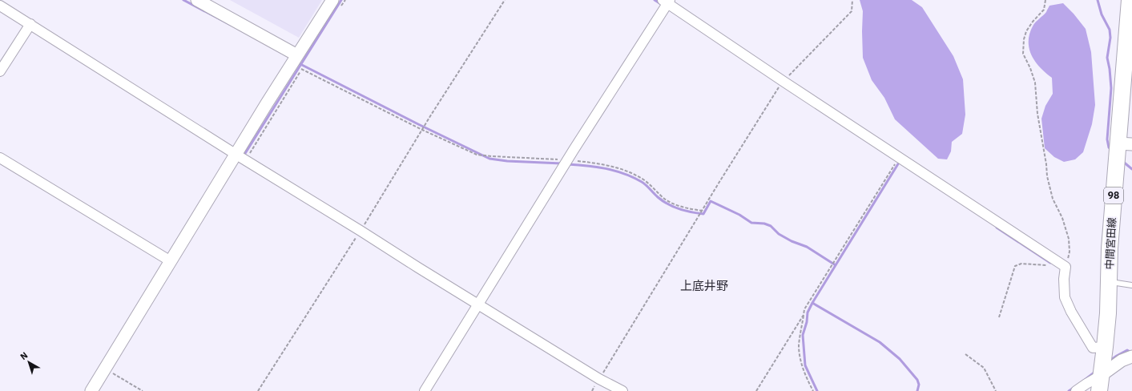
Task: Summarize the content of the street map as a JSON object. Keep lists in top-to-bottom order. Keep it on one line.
{"streets":{"main road":["98","中間宮田線"]},"districts":["上底井野"],"north":"top left"}
